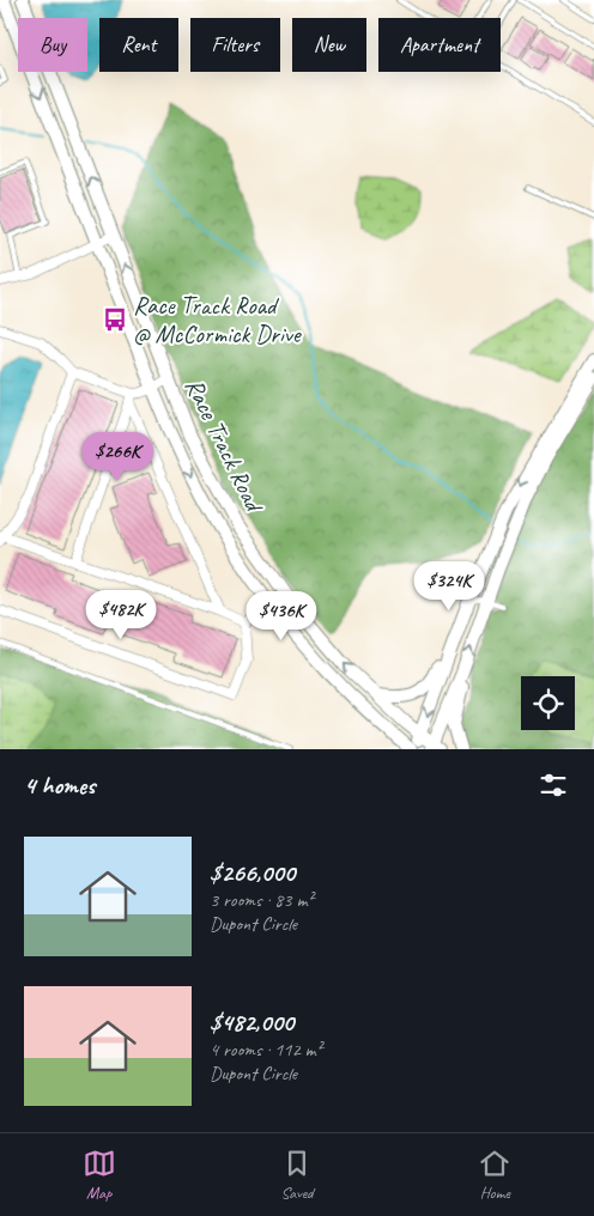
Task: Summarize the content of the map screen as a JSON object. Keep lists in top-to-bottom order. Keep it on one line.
{"streets":{"main road":["Race Track Road"]},"places":{"bus stop":["Race Track Road @ McCormick Drive"]},"page":{"chip":["Buy","Rent","Filters","New","Apartment"],"price":["$266K","$324K","$482K","$436K"],"heading":"4 homes","list":[{"name":"$266,000","note":"3 rooms · 83 m² · Dupont Circle"},{"name":"$482,000","note":"4 rooms · 112 m² · Dupont Circle"}],"tabs":["Map","Saved","Home"]}}
